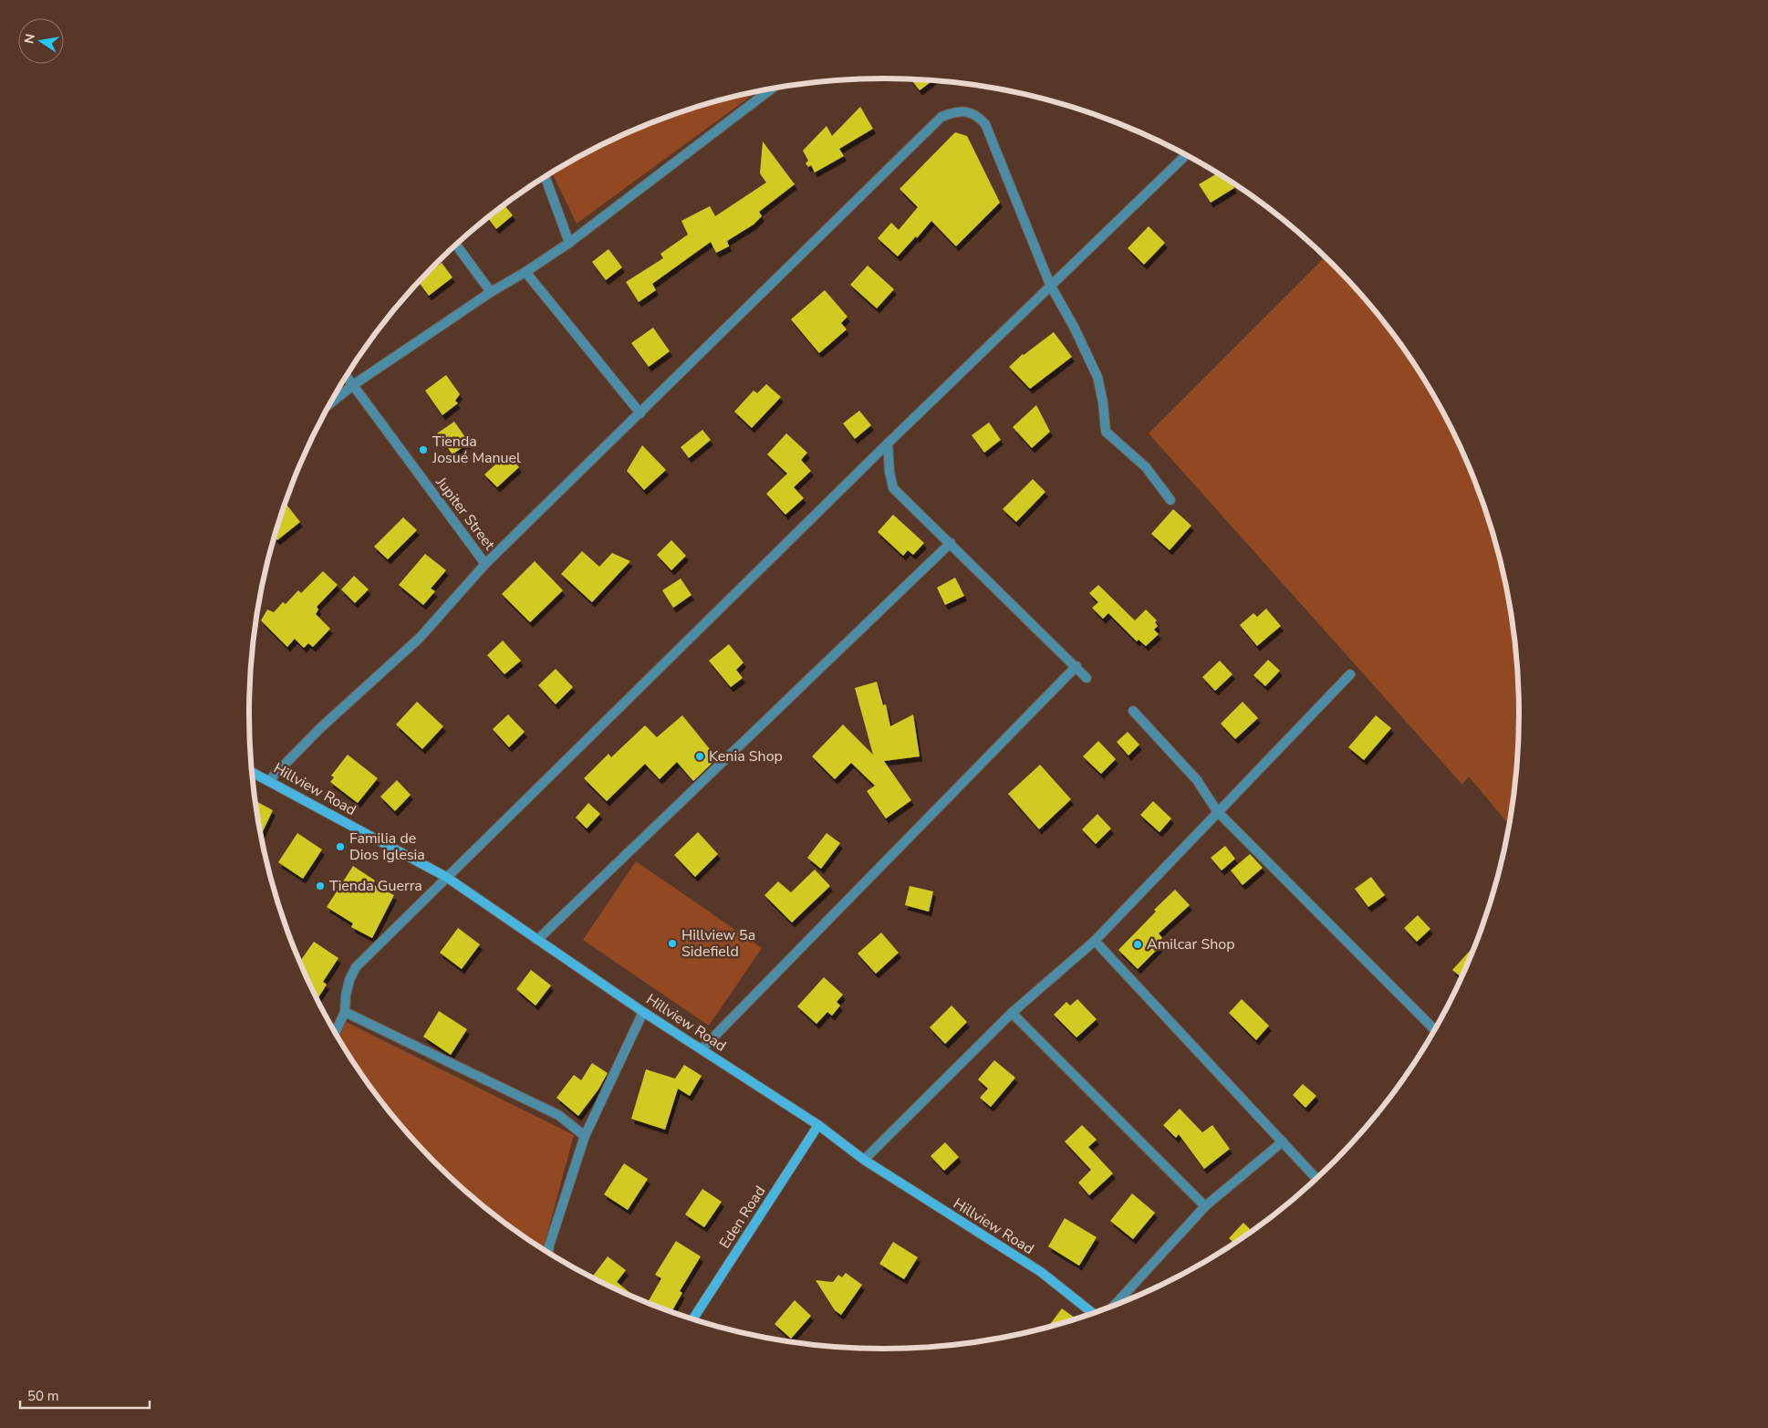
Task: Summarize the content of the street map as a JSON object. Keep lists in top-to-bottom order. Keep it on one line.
{"streets":{"street":["Jupiter Street","Hillview Road","Eden Road"]},"crossings":[["Hillview Road","Eden Road"]],"places":["Tienda Josué Manuel","Kenia Shop","Familia de Dios Iglesia","Tienda Guerra","Hillview 5a Sidefield","Amilcar Shop"],"scale_bar":"50 m","north":"left"}
